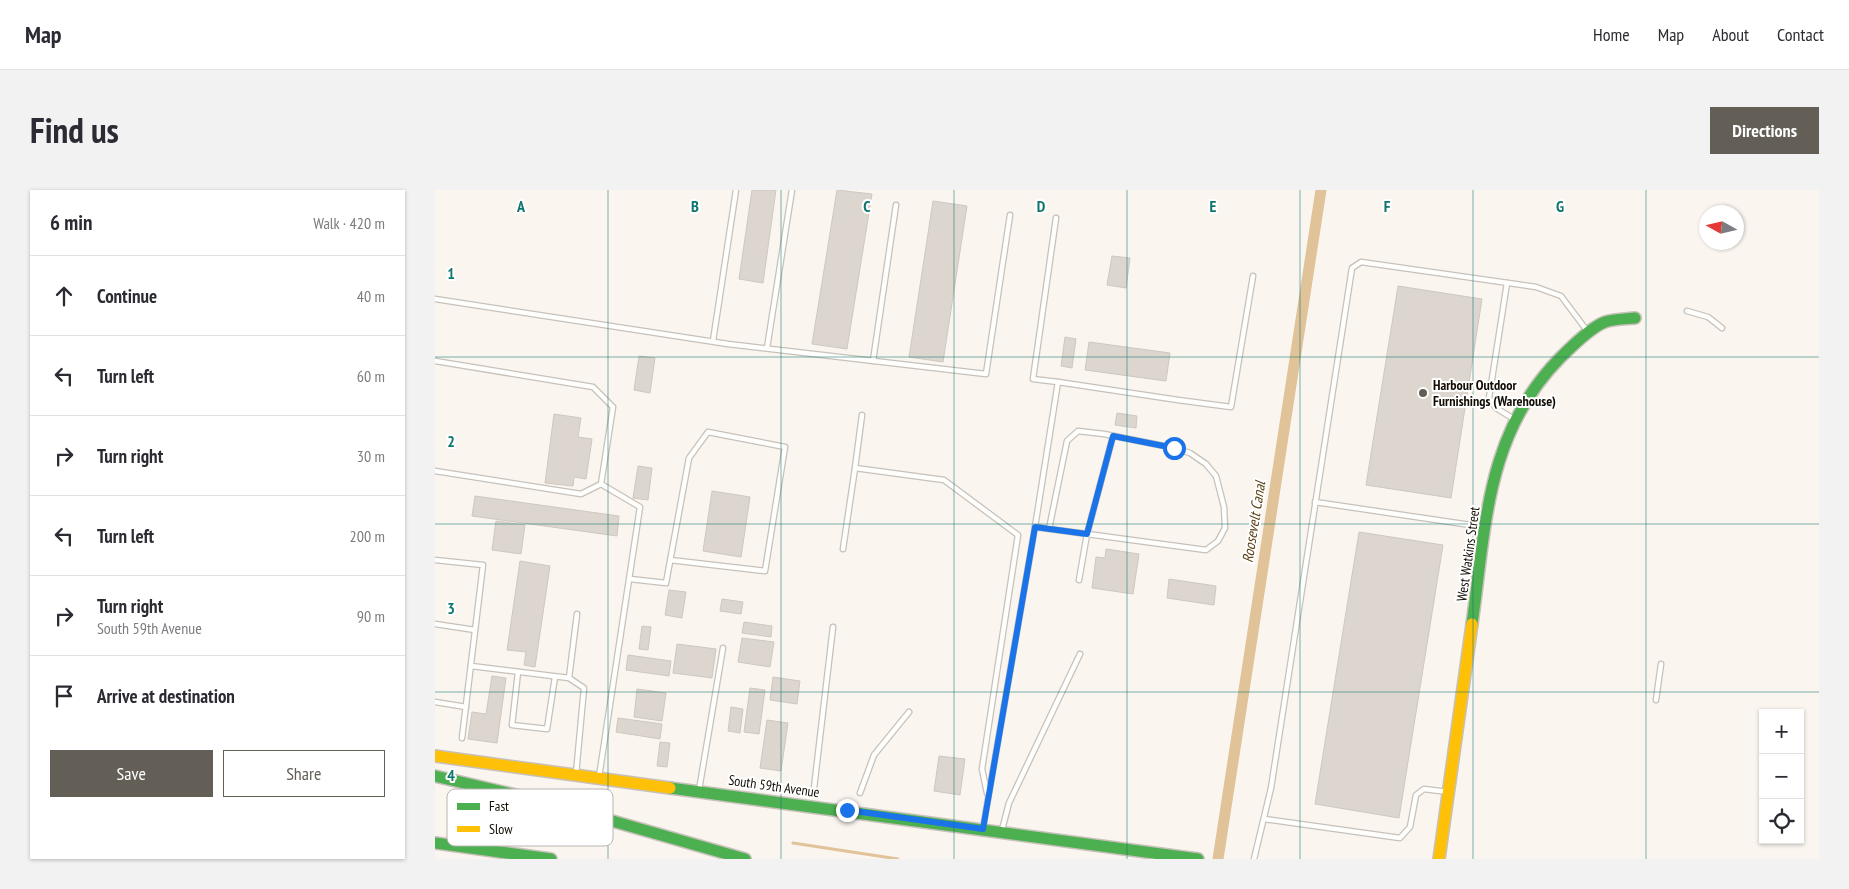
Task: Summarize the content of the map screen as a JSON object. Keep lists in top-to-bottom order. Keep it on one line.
{"streets":{"main road":["West Watkins Street","South 59th Avenue"]},"water":["Roosevelt Canal"],"places":["Harbour Outdoor Furnishings (Warehouse)"],"legend":["Fast","Slow"],"north":"left","page":{"header":"Map","nav":["Home","Map","About","Contact"],"title":"Find us","buttons":["Directions",["Save","Share"]],"heading":["6 min","Walk · 420 m"],"list":[["Continue","40 m"],["Turn left","60 m"],["Turn right","30 m"],["Turn left","200 m"],["Turn right","South 59th Avenue","90 m"],"Arrive at destination"],"map_buttons":["+","−"]},"grid":{"columns":["A","B","C","D","E","F","G"],"rows":["1","2","3","4"]}}
